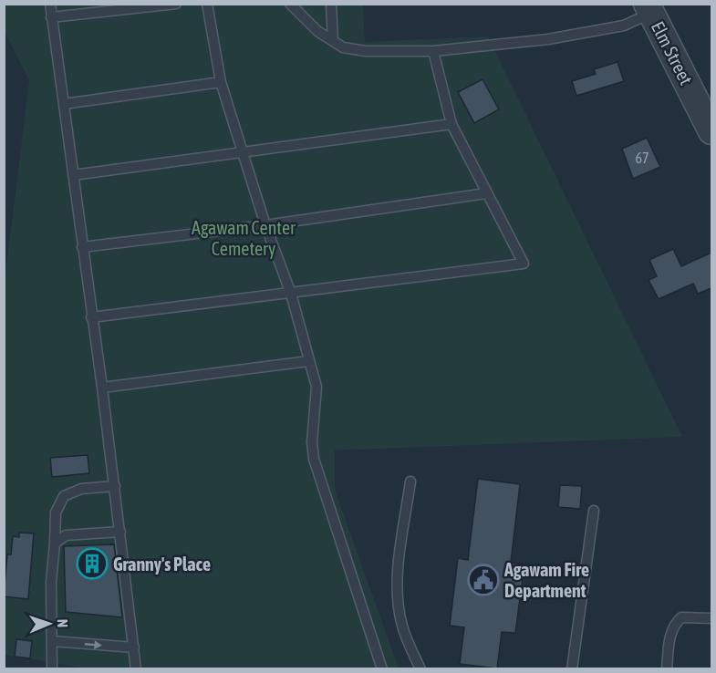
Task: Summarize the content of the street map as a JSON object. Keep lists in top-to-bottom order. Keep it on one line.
{"streets":{"street":["Elm Street"]},"parks":["Agawam Center Cemetery"],"places":{"building":["Granny's Place"],"public building":["Agawam Fire Department"]},"house_numbers":["67"],"north":"right"}
